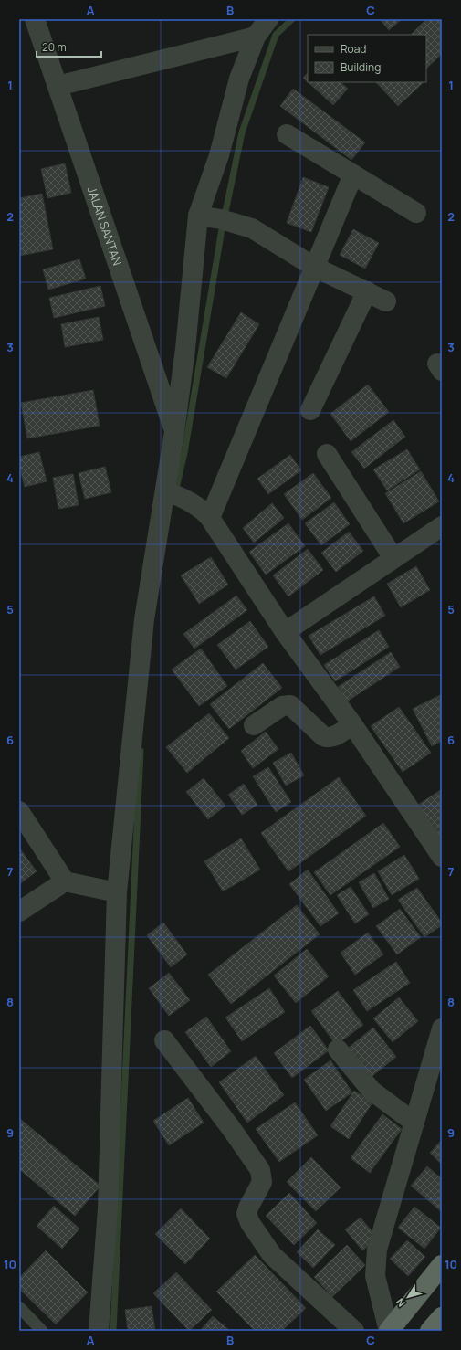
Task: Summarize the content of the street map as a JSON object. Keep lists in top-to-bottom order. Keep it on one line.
{"streets":{"street":["JALAN SANTAN"]},"legend":["Road","Building"],"scale_bar":"20 m","north":"bottom left","grid":{"columns":["A","B","C"],"rows":["1","2","3","4","5","6","7","8","9","10"]}}
